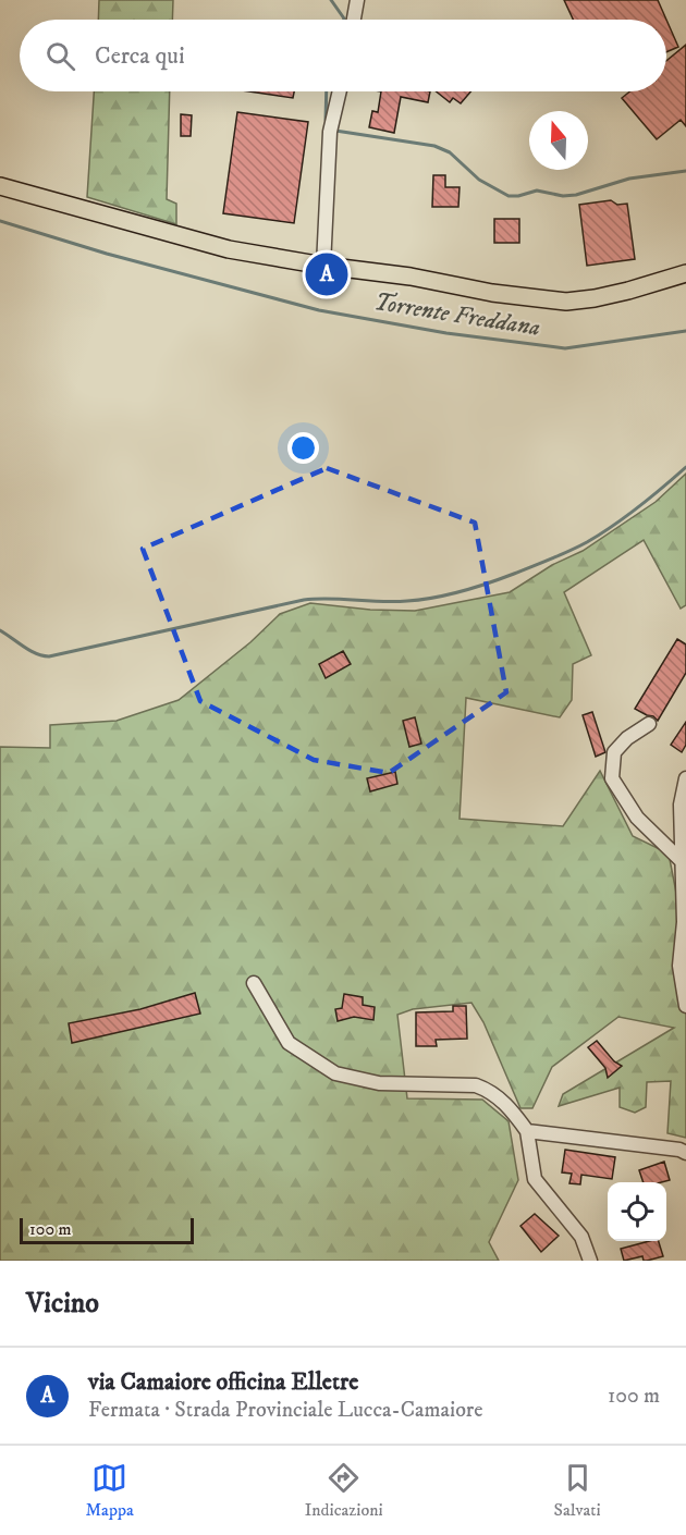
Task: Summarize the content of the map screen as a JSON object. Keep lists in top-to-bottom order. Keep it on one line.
{"water":["Torrente Freddana"],"scale_bar":"100 m","north":"top","page":{"search":"Cerca qui","pins":"A","scale":"100 m","heading":"Vicino","list":[{"mark":"A","name":"via Camaiore officina Elletre","note":"Fermata · Strada Provinciale Lucca-Camaiore","value":"100 m"}],"nav":["Mappa","Indicazioni","Salvati"]}}
